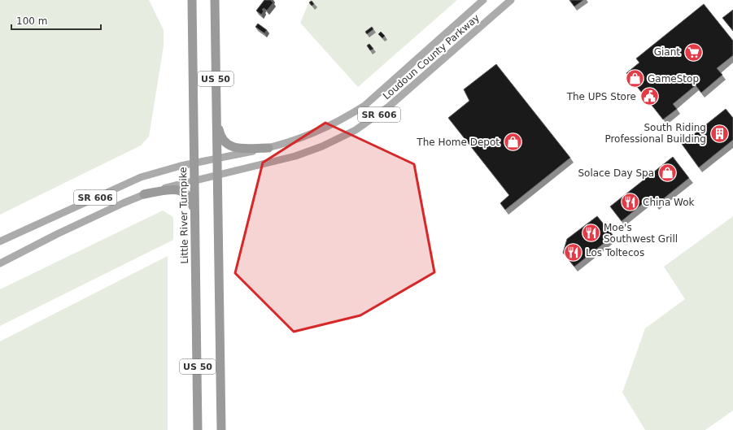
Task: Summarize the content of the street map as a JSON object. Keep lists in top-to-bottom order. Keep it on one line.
{"streets":{"highway":["US 50","Little River Turnpike"],"main road":["Loudoun County Parkway","SR 606"]},"crossings":[["Loudoun County Parkway","US 50"],["Loudoun County Parkway","Little River Turnpike"]],"places":{"supermarket":["Giant"],"shop":["GameStop","The Home Depot","Solace Day Spa"],"public building":["The UPS Store"],"building":["South Riding Professional Building"],"restaurant":["China Wok","Moe's Southwest Grill","Los Toltecos"]},"scale_bar":"100 m"}
